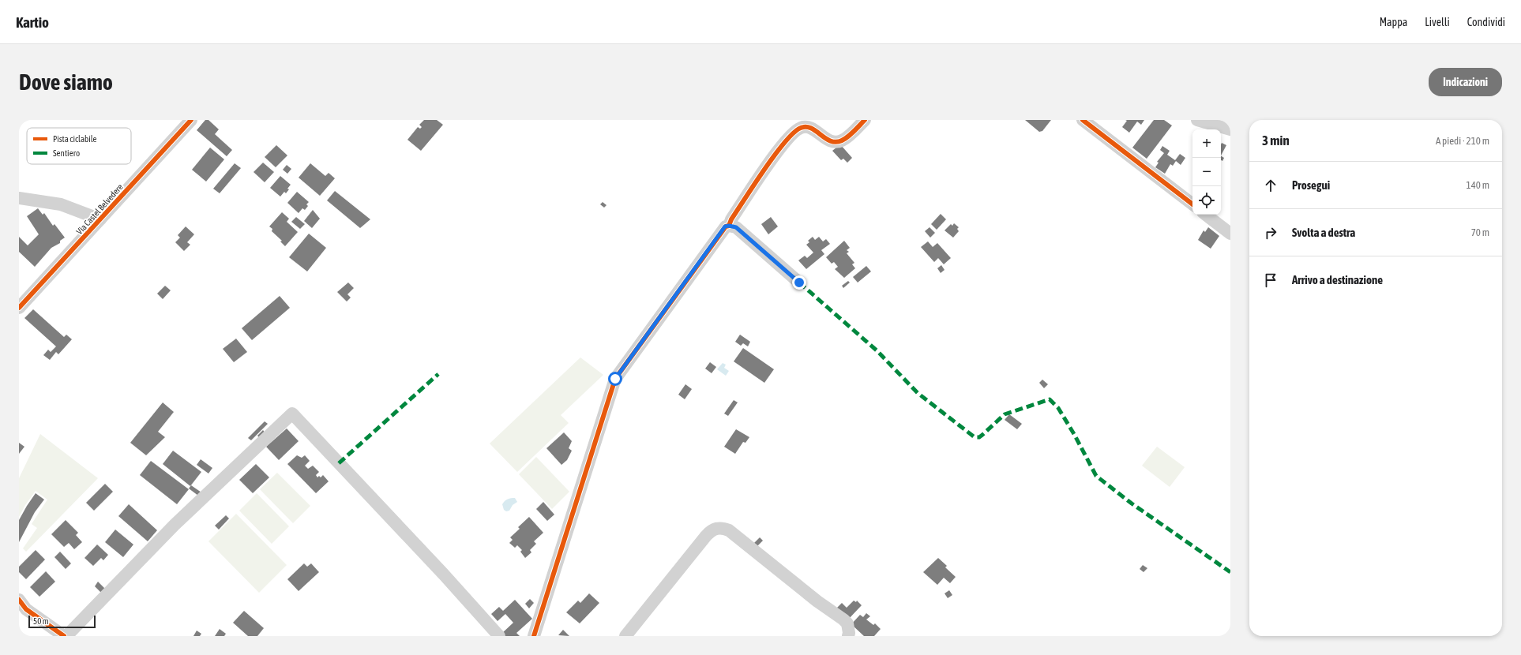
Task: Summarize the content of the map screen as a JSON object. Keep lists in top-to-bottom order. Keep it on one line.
{"streets":{"street":["Via Castel Belvedere"]},"legend":["Pista ciclabile","Sentiero"],"scale_bar":"50 m","page":{"header":"Kartio","nav":["Mappa","Livelli","Condividi"],"buttons":"Indicazioni","title":"Dove siamo","heading":["3 min","A piedi · 210 m"],"map_buttons":["+","−"],"list":[["Prosegui","140 m"],["Svolta a destra","70 m"],"Arrivo a destinazione"],"scale":"50 m"}}
